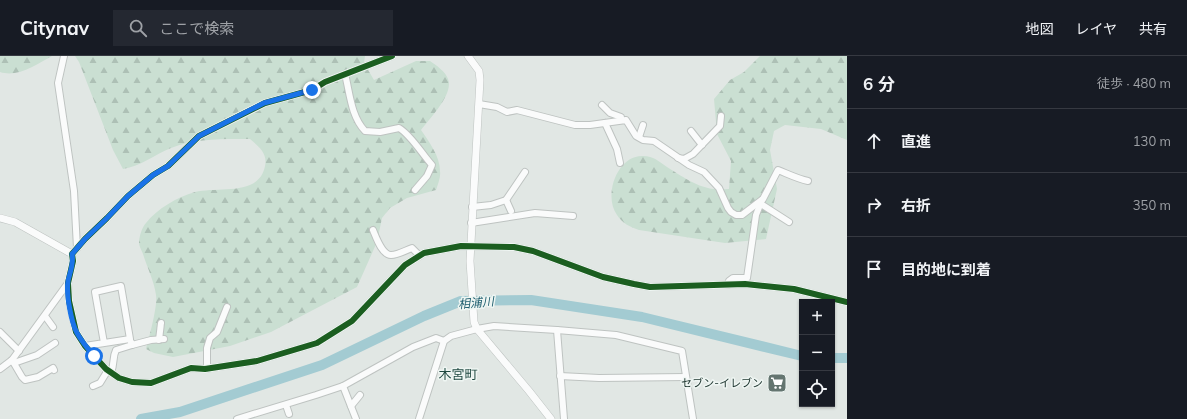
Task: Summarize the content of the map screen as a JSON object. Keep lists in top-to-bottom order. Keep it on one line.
{"districts":["木宮町"],"water":["相浦川"],"places":{"supermarket":["セブン-イレブン"]},"page":{"header":"Citynav","search":"ここで検索","nav":["地図","レイヤ","共有"],"heading":["6 分","徒歩 · 480 m"],"list":[["直進","130 m"],["右折","350 m"],"目的地に到着"],"map_buttons":["+","−"]}}
